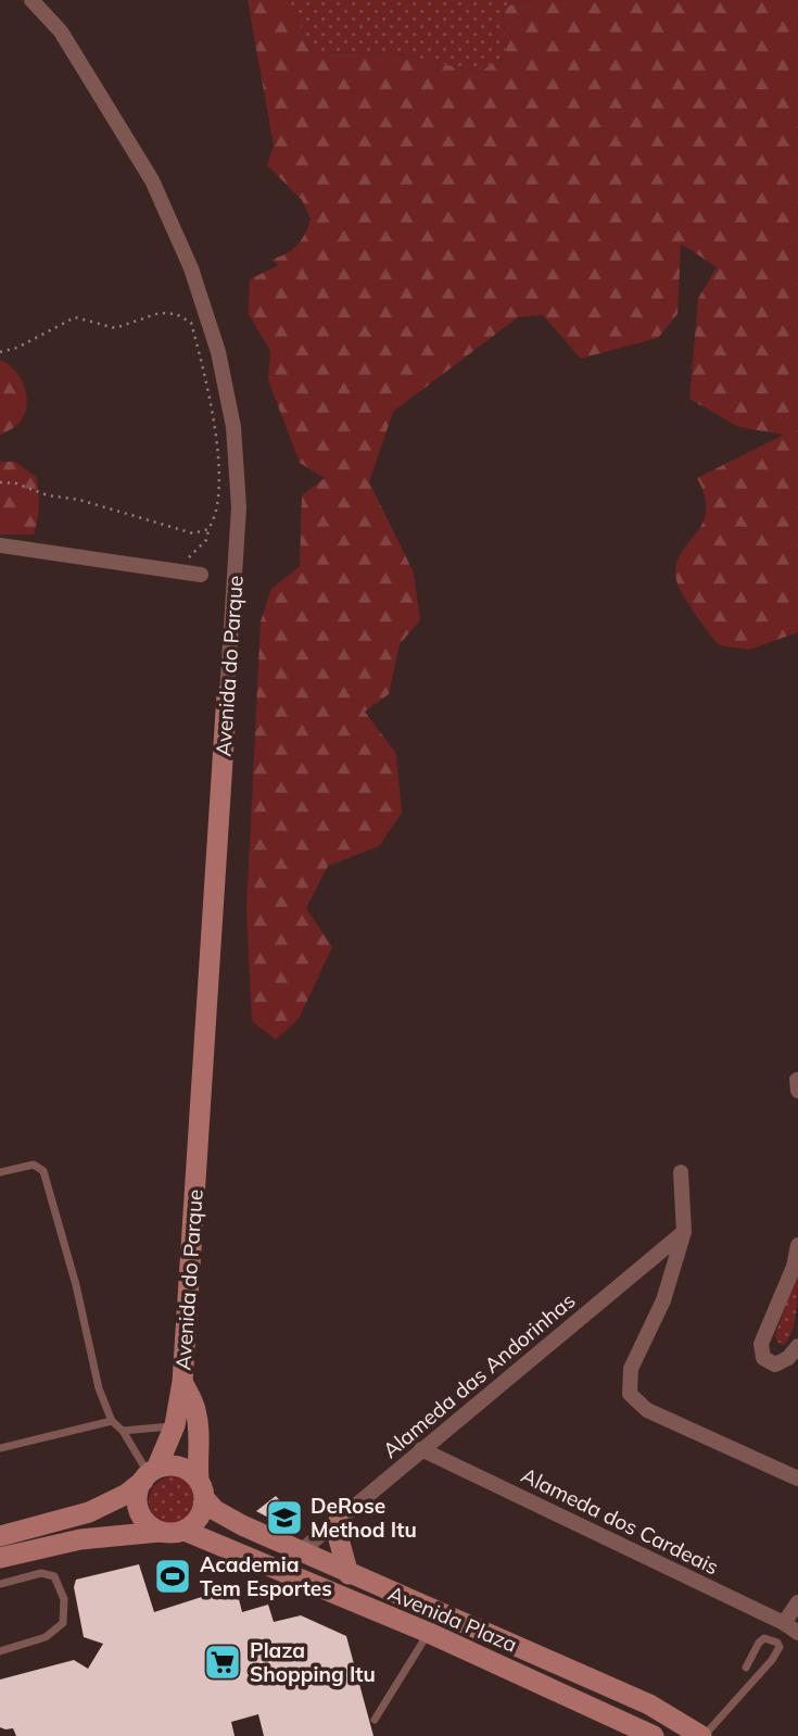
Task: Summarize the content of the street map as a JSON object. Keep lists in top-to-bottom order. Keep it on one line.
{"streets":{"street":["Avenida do Parque","Alameda das Andorinhas","Alameda dos Cardeais","Avenida Plaza"]},"crossings":[["Avenida do Parque","Avenida Plaza"],["Alameda das Andorinhas","Alameda dos Cardeais"],["Alameda das Andorinhas","Avenida Plaza"]],"places":{"school or university":["DeRose Method Itu"],"sports":["Academia Tem Esportes"],"supermarket":["Plaza Shopping Itu"]}}
